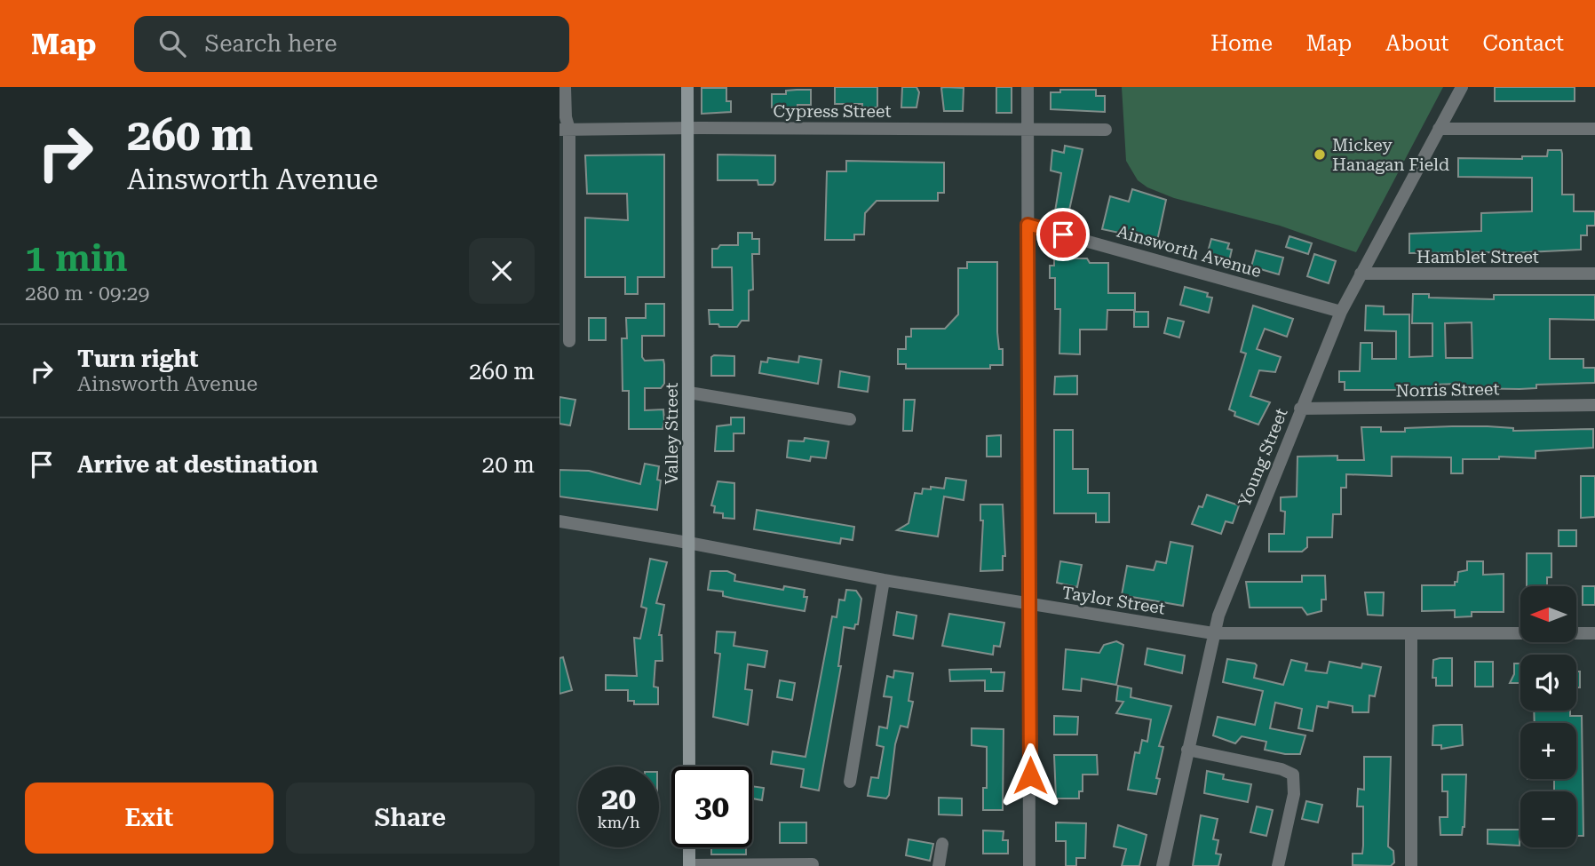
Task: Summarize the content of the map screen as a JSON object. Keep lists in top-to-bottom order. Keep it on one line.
{"streets":{"main road":["Valley Street"],"street":["Cypress Street","Ainsworth Avenue","Hamblet Street","Norris Street","Young Street","Taylor Street"]},"crossings":[["Cypress Street","Valley Street"],["Ainsworth Avenue","Young Street"],["Hamblet Street","Young Street"],["Norris Street","Young Street"],["Valley Street","Taylor Street"],["Young Street","Taylor Street"]],"places":["Mickey Hanagan Field"],"north":"left","page":{"header":"Map","search":"Search here","nav":["Home","Map","About","Contact"],"turn":["260 m","Ainsworth Avenue"],"heading":["1 min","280 m · 09:29"],"list":[{"name":"Turn right","note":"Ainsworth Avenue","value":"260 m"},{"name":"Arrive at destination","value":"20 m"}],"map_buttons":["+","−"],"speed":"20 km/h","limit":"30","buttons":["Exit","Share"]}}
